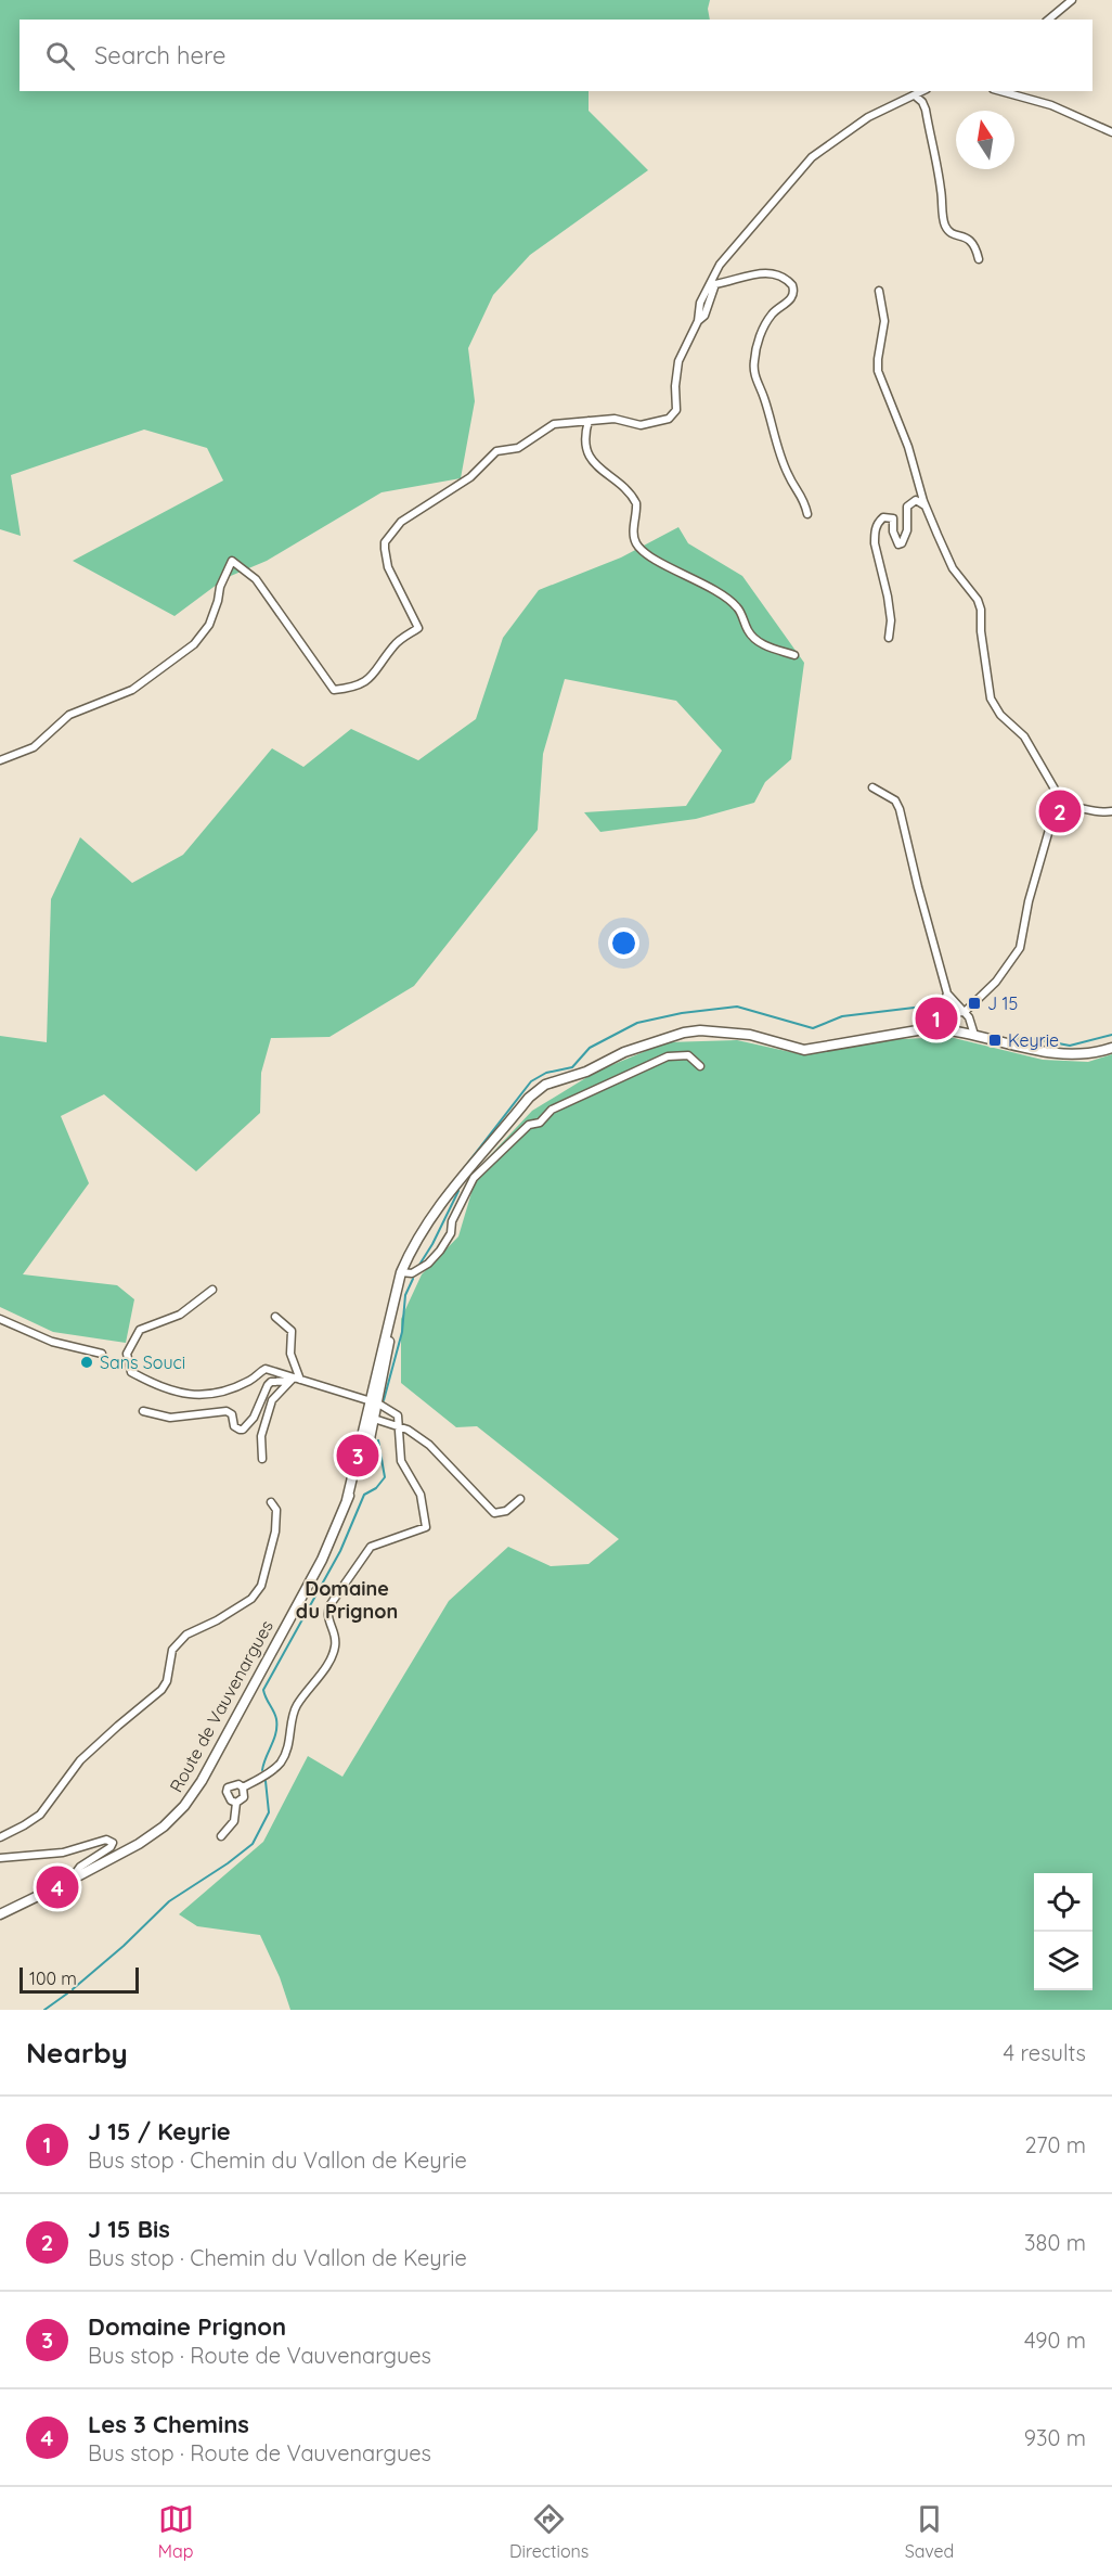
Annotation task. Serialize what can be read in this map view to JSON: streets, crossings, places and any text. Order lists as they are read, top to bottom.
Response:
{
  "streets": {
    "main road": ["Route de Vauvenargues"]
  },
  "districts": ["Domaine du Prignon"],
  "places": {
    "transit": ["J 15", "Keyrie"],
    "other": ["Sans Souci"]
  },
  "scale_bar": "100 m",
  "north": "top",
  "page": {
    "search": "Search here",
    "pins": [
      "2",
      "1",
      "3",
      "4"
    ],
    "scale": "100 m",
    "heading": ["Nearby", "4 results"],
    "list": [
      {
        "mark": "1",
        "name": "J 15 / Keyrie",
        "note": "Bus stop · Chemin du Vallon de Keyrie",
        "value": "270 m"
      },
      {
        "mark": "2",
        "name": "J 15 Bis",
        "note": "Bus stop · Chemin du Vallon de Keyrie",
        "value": "380 m"
      },
      {
        "mark": "3",
        "name": "Domaine Prignon",
        "note": "Bus stop · Route de Vauvenargues",
        "value": "490 m"
      },
      {
        "mark": "4",
        "name": "Les 3 Chemins",
        "note": "Bus stop · Route de Vauvenargues",
        "value": "930 m"
      }
    ],
    "nav": ["Map", "Directions", "Saved"]
  }
}
